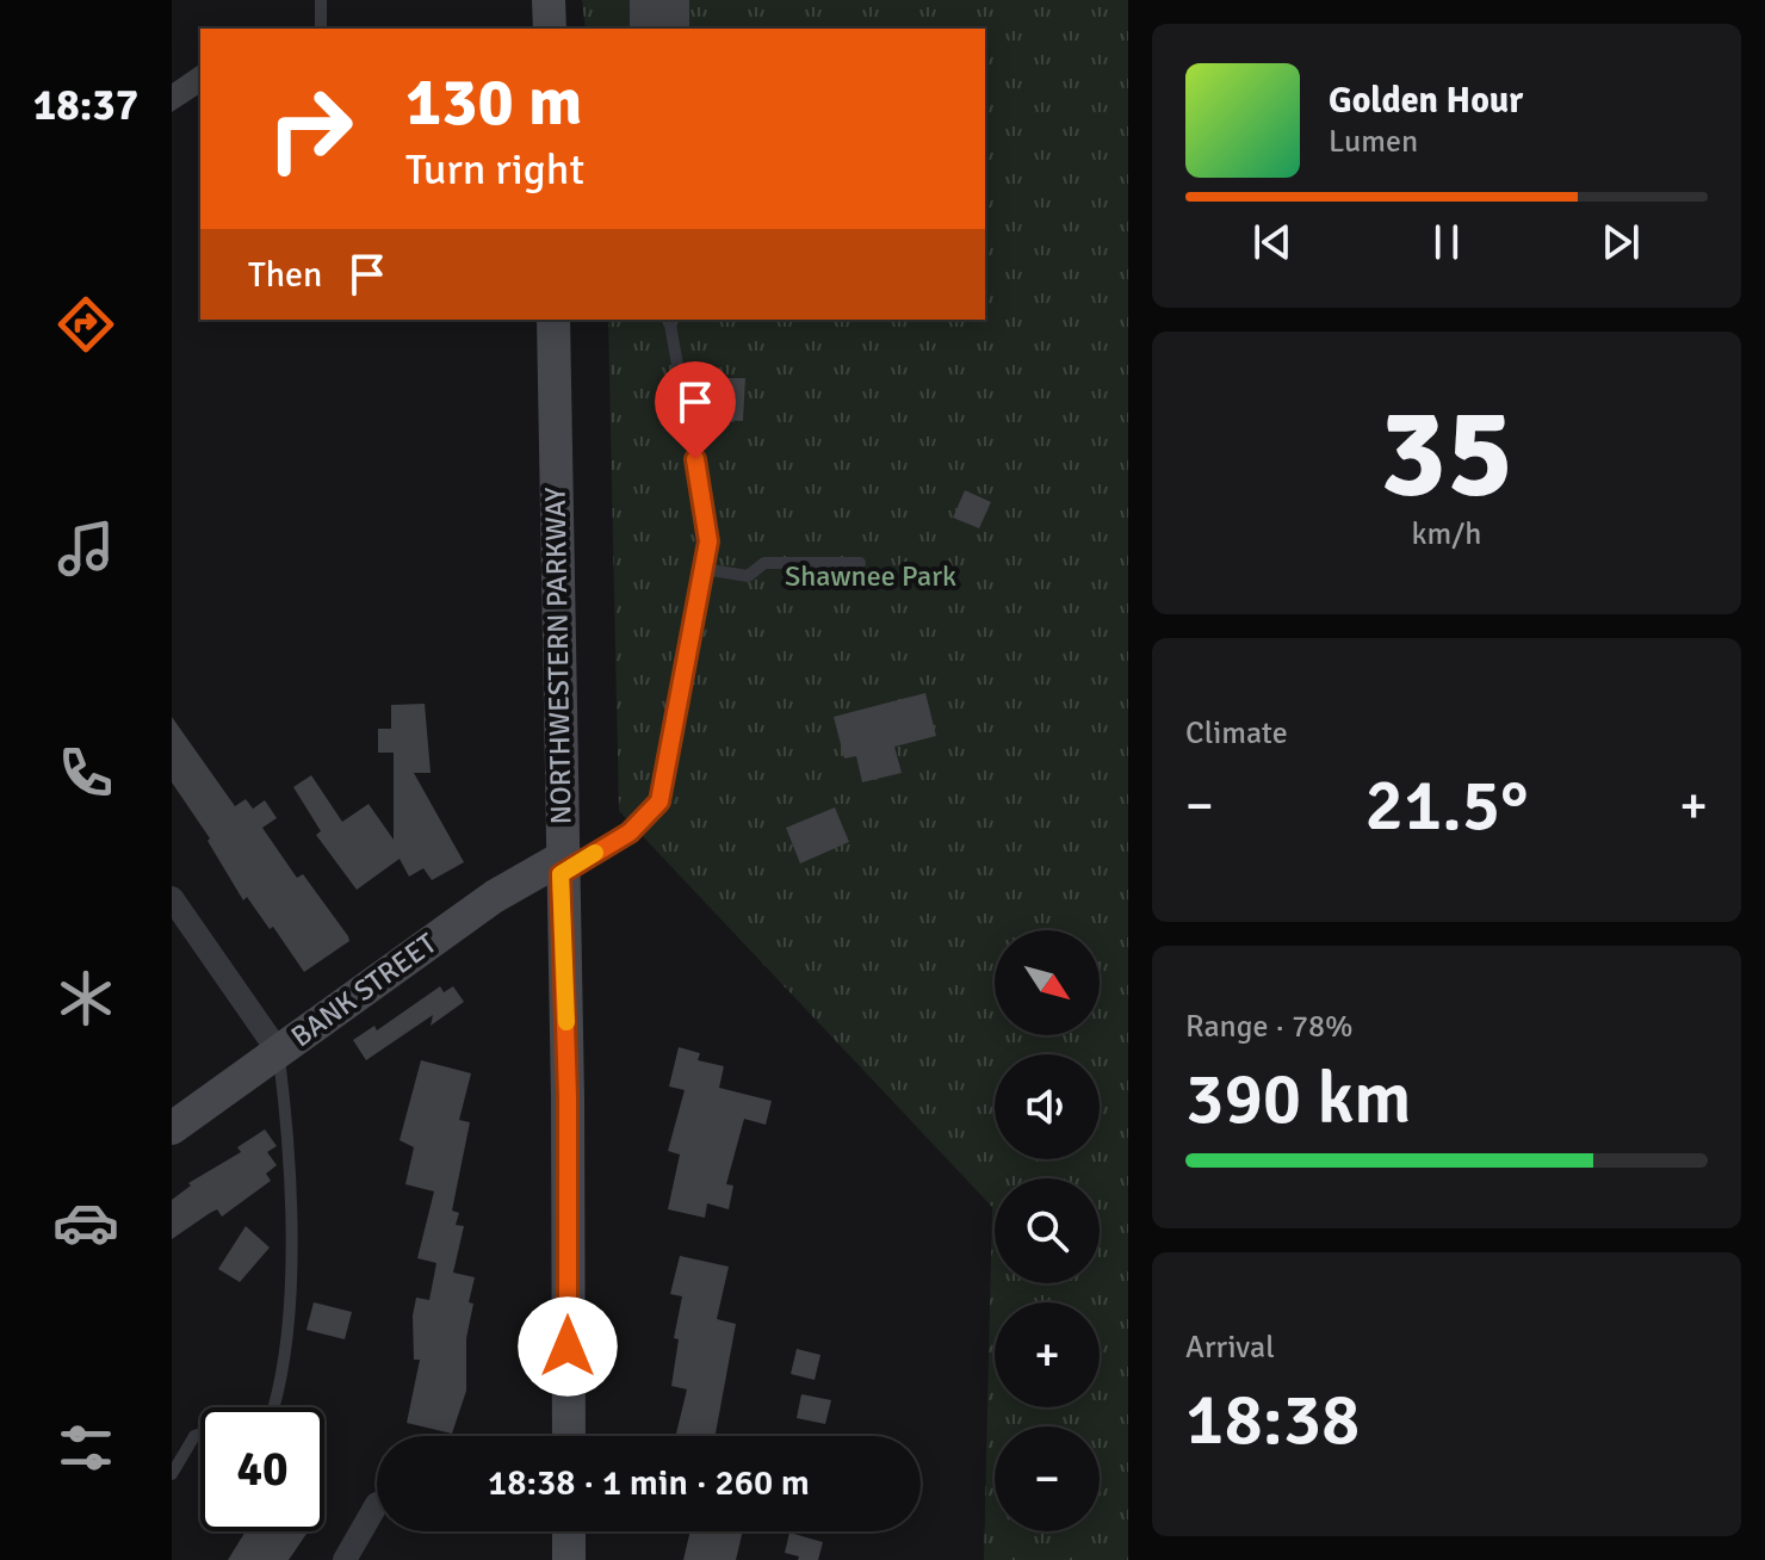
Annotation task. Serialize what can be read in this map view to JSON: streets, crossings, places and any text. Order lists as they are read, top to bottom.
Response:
{
  "streets": {
    "street": ["NORTHWESTERN PARKWAY", "BANK STREET"]
  },
  "crossings": [
    ["NORTHWESTERN PARKWAY", "BANK STREET"]
  ],
  "parks": ["Shawnee Park"],
  "north": "bottom right",
  "page": {
    "tabs": "18:37",
    "turn": ["130 m", "Turn right"],
    "song": ["Golden Hour", "Lumen"],
    "then": "Then",
    "tile": [
      ["35", "km/h"],
      "Climate",
      ["Range · 78%", "390 km"],
      ["Arrival", "18:38"]
    ],
    "heat": ["−", "21.5°", "+"],
    "map_buttons": ["+", "−"],
    "limit": "40",
    "trip": "18:38 · 1 min · 260 m"
  }
}
